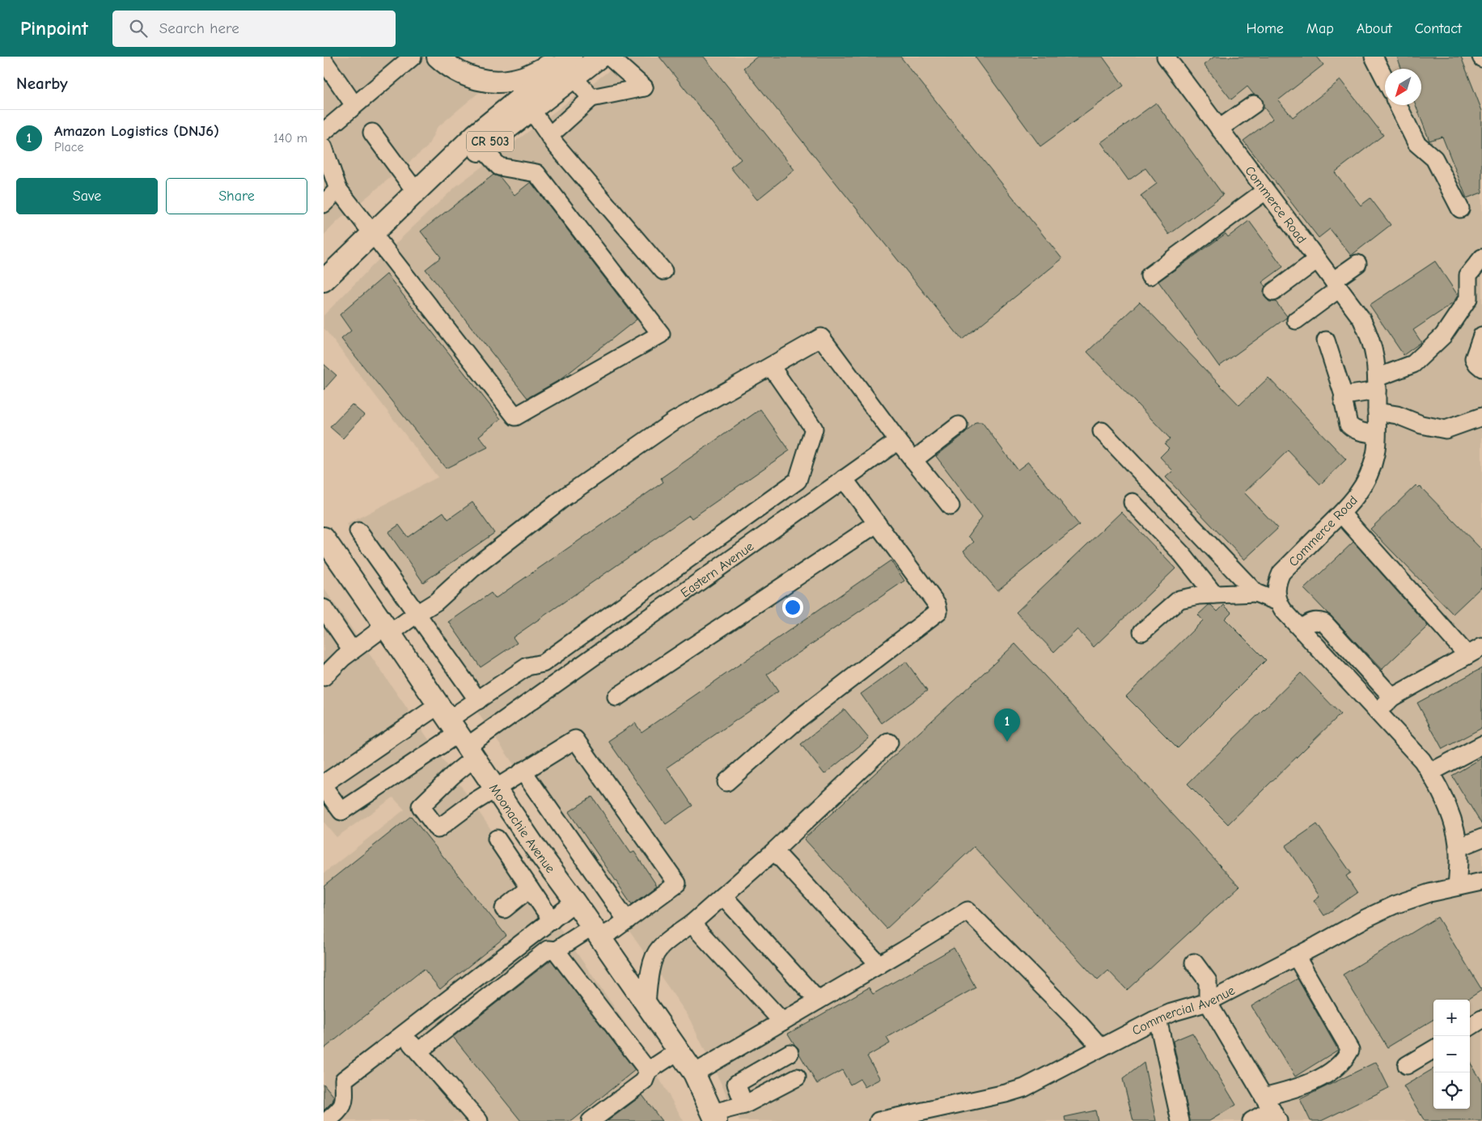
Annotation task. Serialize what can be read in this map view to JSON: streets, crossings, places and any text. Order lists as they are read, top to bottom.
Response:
{
  "streets": {
    "main road": ["CR 503", "Moonachie Avenue"],
    "street": ["Commerce Road", "Eastern Avenue", "Commercial Avenue"]
  },
  "crossings": [
    ["Eastern Avenue", "Moonachie Avenue"]
  ],
  "north": "bottom left",
  "page": {
    "header": "Pinpoint",
    "search": "Search here",
    "nav": [
      "Home",
      "Map",
      "About",
      "Contact"
    ],
    "heading": "Nearby",
    "list": [
      {
        "mark": "1",
        "name": "Amazon Logistics (DNJ6)",
        "note": "Place",
        "value": "140 m"
      }
    ],
    "buttons": ["Save", "Share"],
    "pins": "1",
    "map_buttons": ["+", "−"]
  }
}
